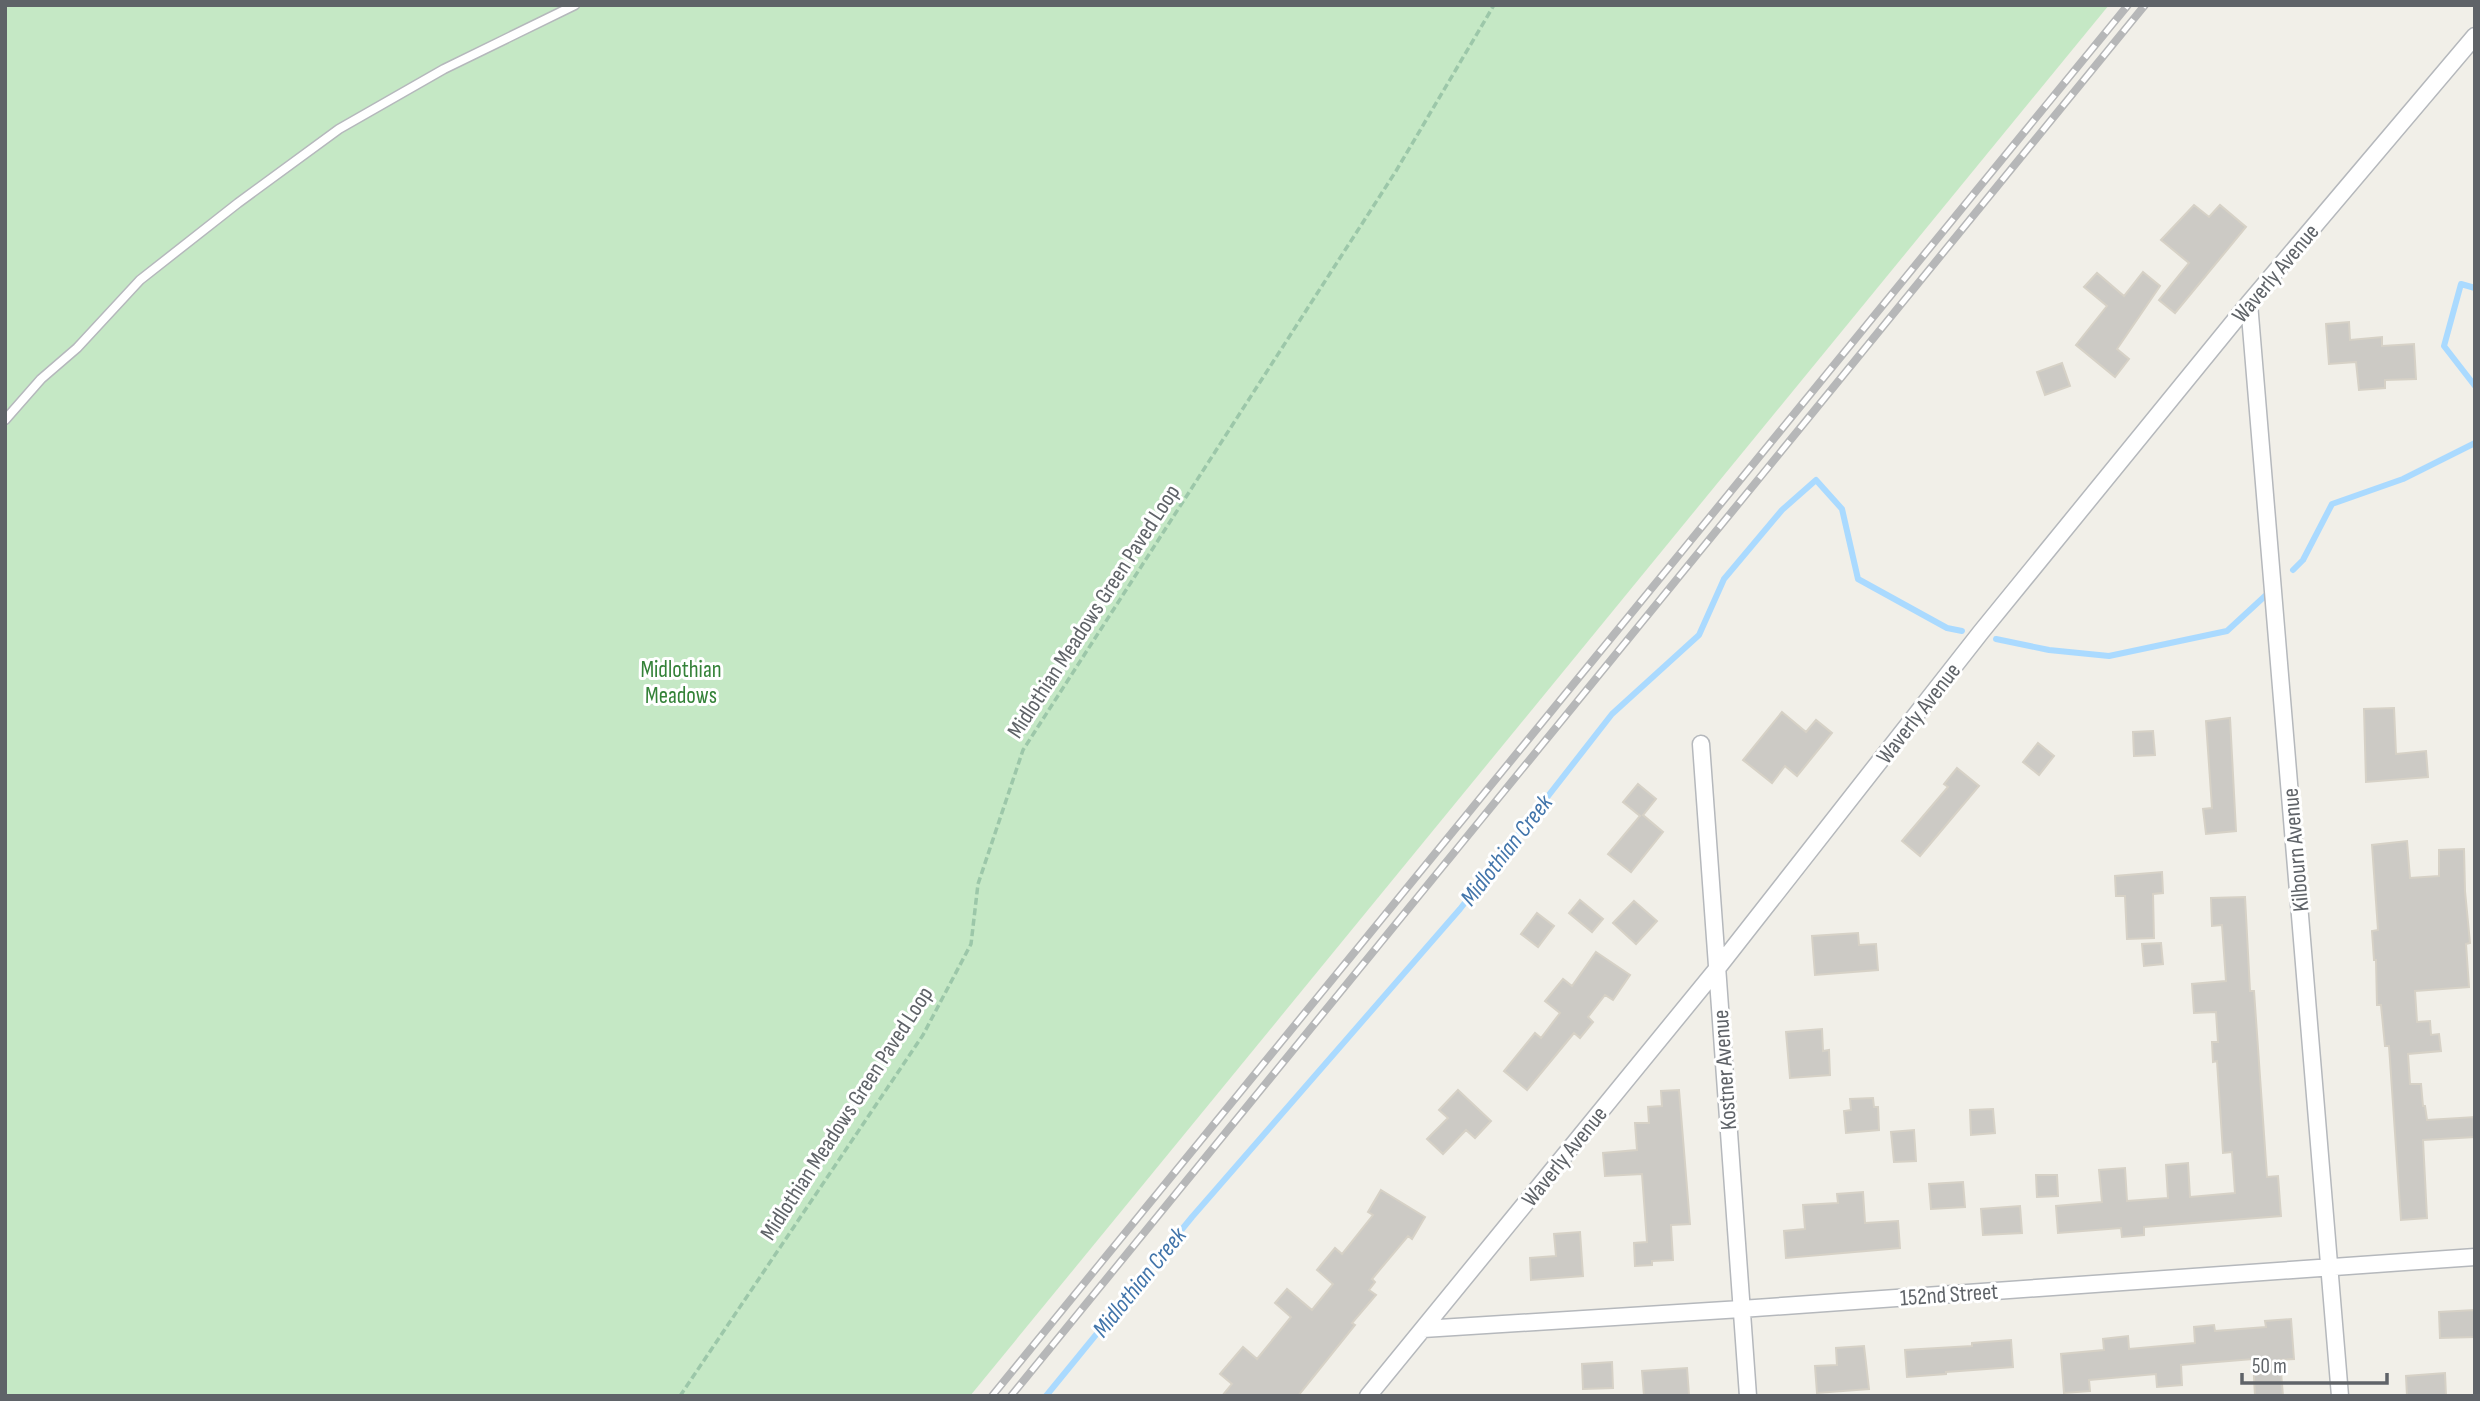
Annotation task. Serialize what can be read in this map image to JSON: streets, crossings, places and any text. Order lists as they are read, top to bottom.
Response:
{
  "streets": {
    "street": [
      "Waverly Avenue",
      "Kilbourn Avenue",
      "Kostner Avenue",
      "152nd Street"
    ],
    "path": ["Midlothian Meadows Green Paved Loop"]
  },
  "crossings": [
    ["Waverly Avenue", "Kilbourn Avenue"],
    ["Waverly Avenue", "Kostner Avenue"],
    ["Waverly Avenue", "152nd Street"],
    ["Kilbourn Avenue", "152nd Street"],
    ["Kostner Avenue", "152nd Street"]
  ],
  "water": ["Midlothian Creek"],
  "parks": ["Midlothian Meadows"],
  "scale_bar": "50 m"
}
